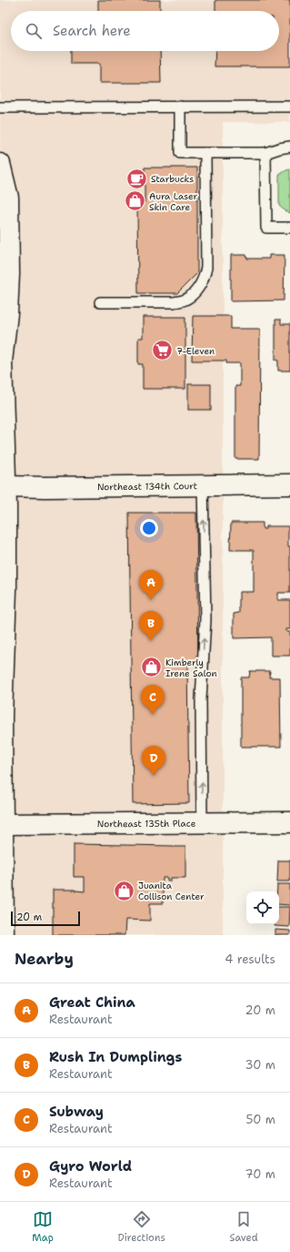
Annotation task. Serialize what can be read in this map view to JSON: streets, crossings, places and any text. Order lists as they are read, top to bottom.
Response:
{
  "streets": {
    "main road": ["Northeast 134th Court", "Northeast 135th Place"]
  },
  "places": {
    "cafe": ["Starbucks"],
    "shop": ["Aura Laser Skin Care", "Kimberly Irene Salon", "Juanita Collison Center"],
    "supermarket": ["7-Eleven"]
  },
  "scale_bar": "20 m",
  "page": {
    "search": "Search here",
    "pins": [
      "A",
      "B",
      "C",
      "D"
    ],
    "scale": "20 m",
    "heading": ["Nearby", "4 results"],
    "list": [
      {
        "mark": "A",
        "name": "Great China",
        "note": "Restaurant",
        "value": "20 m"
      },
      {
        "mark": "B",
        "name": "Rush In Dumplings",
        "note": "Restaurant",
        "value": "30 m"
      },
      {
        "mark": "C",
        "name": "Subway",
        "note": "Restaurant",
        "value": "50 m"
      },
      {
        "mark": "D",
        "name": "Gyro World",
        "note": "Restaurant",
        "value": "70 m"
      }
    ],
    "nav": ["Map", "Directions", "Saved"]
  }
}
